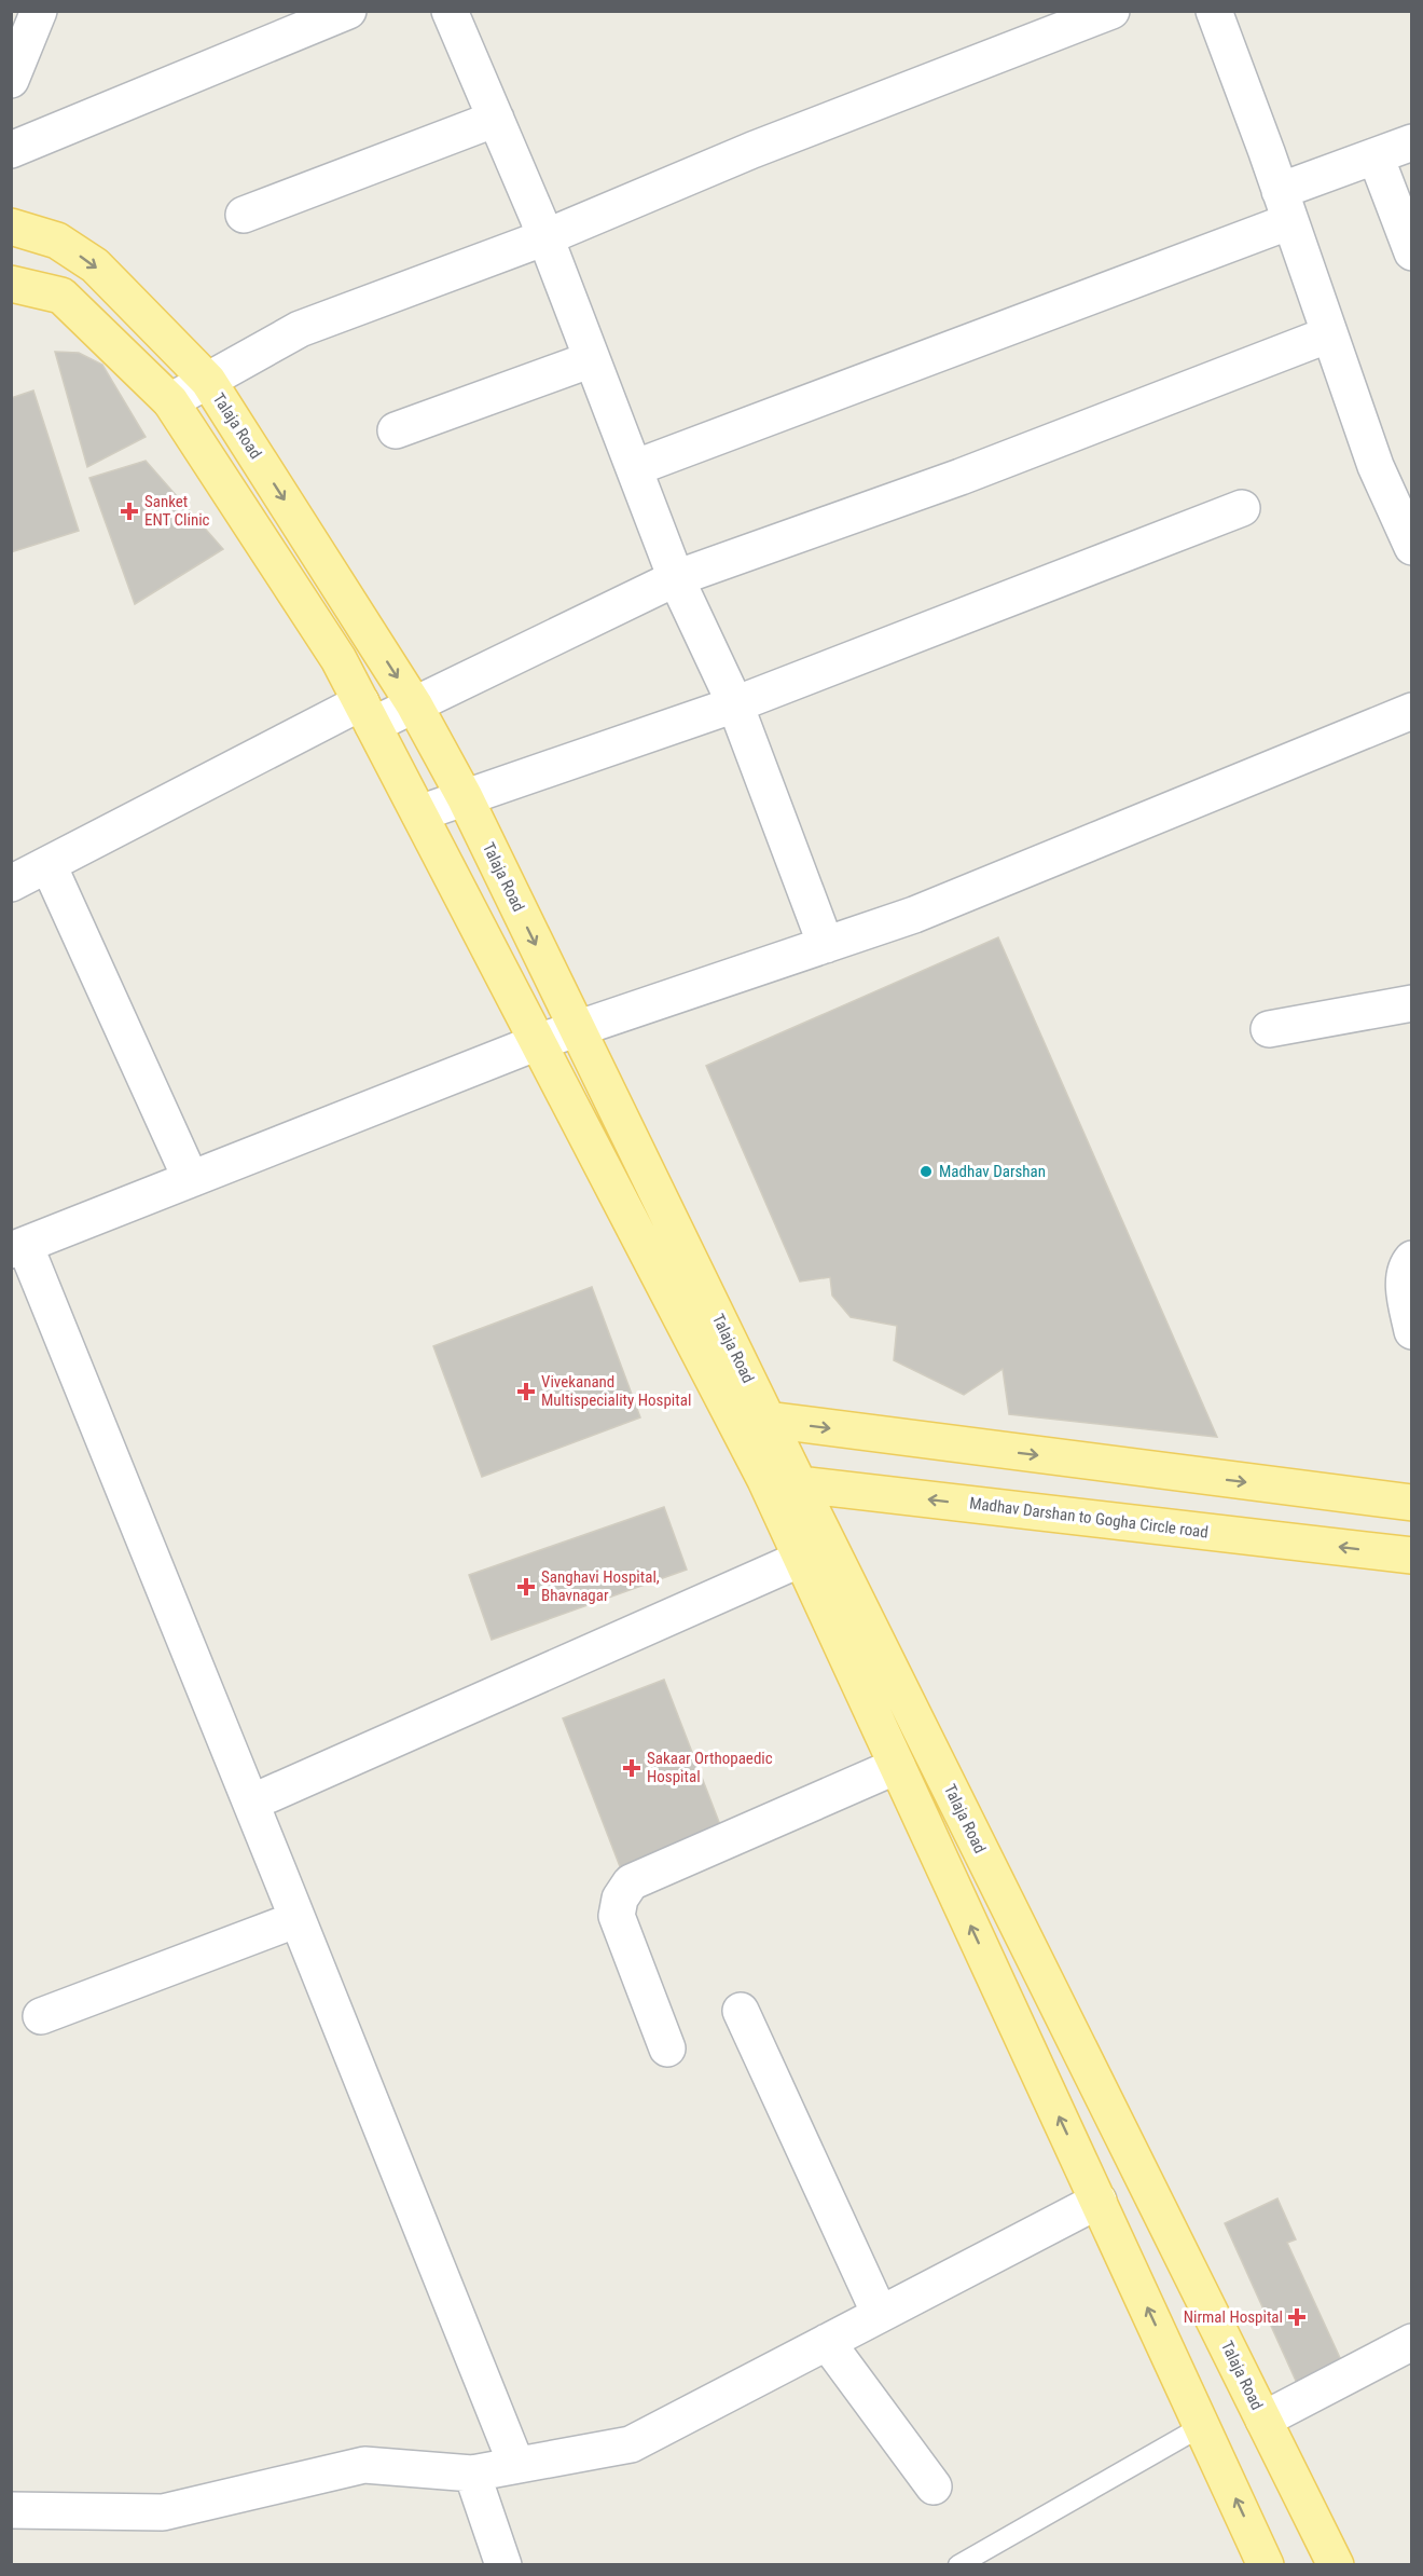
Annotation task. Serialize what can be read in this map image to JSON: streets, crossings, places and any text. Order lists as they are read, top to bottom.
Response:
{
  "streets": {
    "main road": ["Talaja Road", "Madhav Darshan to Gogha Circle road"]
  },
  "crossings": [
    ["Talaja Road", "Madhav Darshan to Gogha Circle road"]
  ],
  "places": {
    "health": [
      "Sanket ENT Clinic",
      "Vivekanand Multispeciality Hospital",
      "Sanghavi Hospital, Bhavnagar",
      "Sakaar Orthopaedic Hospital",
      "Nirmal Hospital"
    ],
    "other": ["Madhav Darshan"]
  }
}
